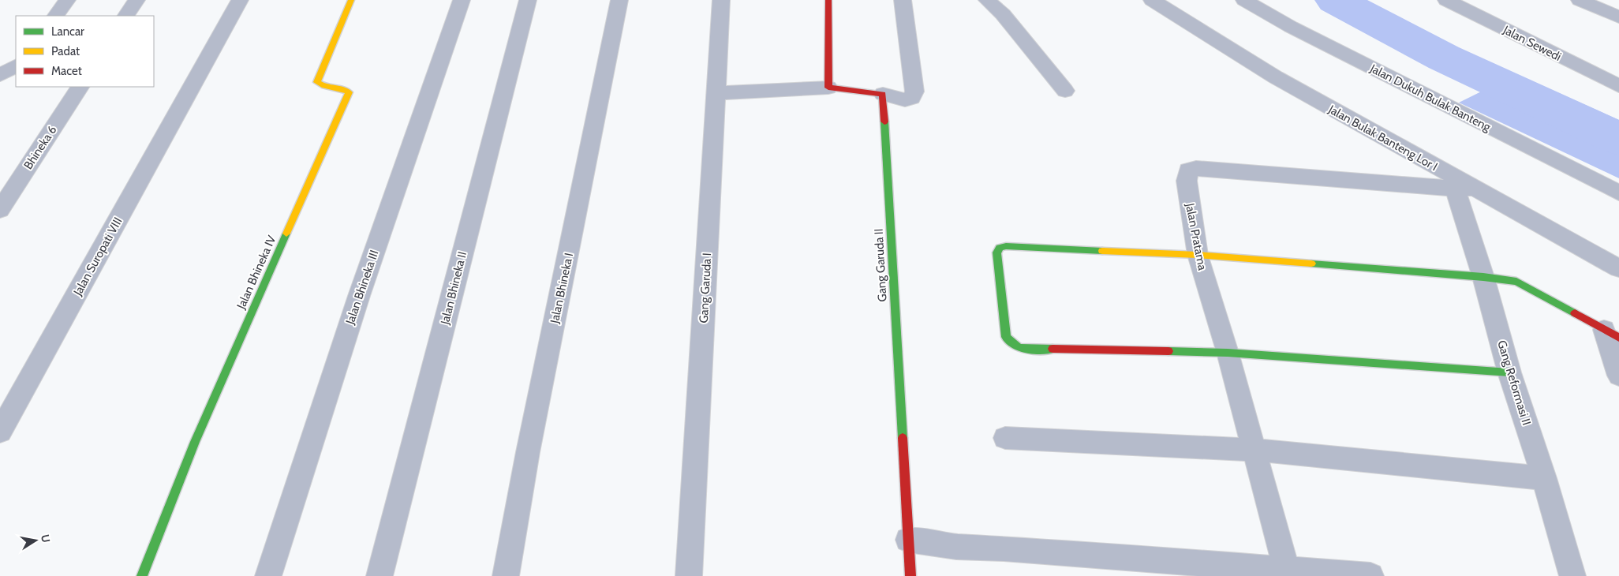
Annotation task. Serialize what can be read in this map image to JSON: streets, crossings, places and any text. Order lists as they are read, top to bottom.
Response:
{
  "streets": {
    "street": [
      "Jalan Sewedi",
      "Jalan Dukuh Bulak Banteng",
      "Jalan Bulak Banteng Lor I",
      "Bhineka 6",
      "Jalan Pratama",
      "Jalan Suropati VIII",
      "Gang Garuda II",
      "Jalan Bhineka IV",
      "Jalan Bhineka III",
      "Jalan Bhineka II",
      "Jalan Bhineka I",
      "Gang Garuda I",
      "Gang Reformasi II"
    ]
  },
  "crossings": [
    ["Jalan Bulak Banteng Lor I", "Jalan Pratama"],
    ["Jalan Bulak Banteng Lor I", "Gang Reformasi II"],
    ["Jalan Pratama", "Gang Reformasi II"]
  ],
  "legend": ["Lancar", "Padat", "Macet"],
  "north": "right"
}
